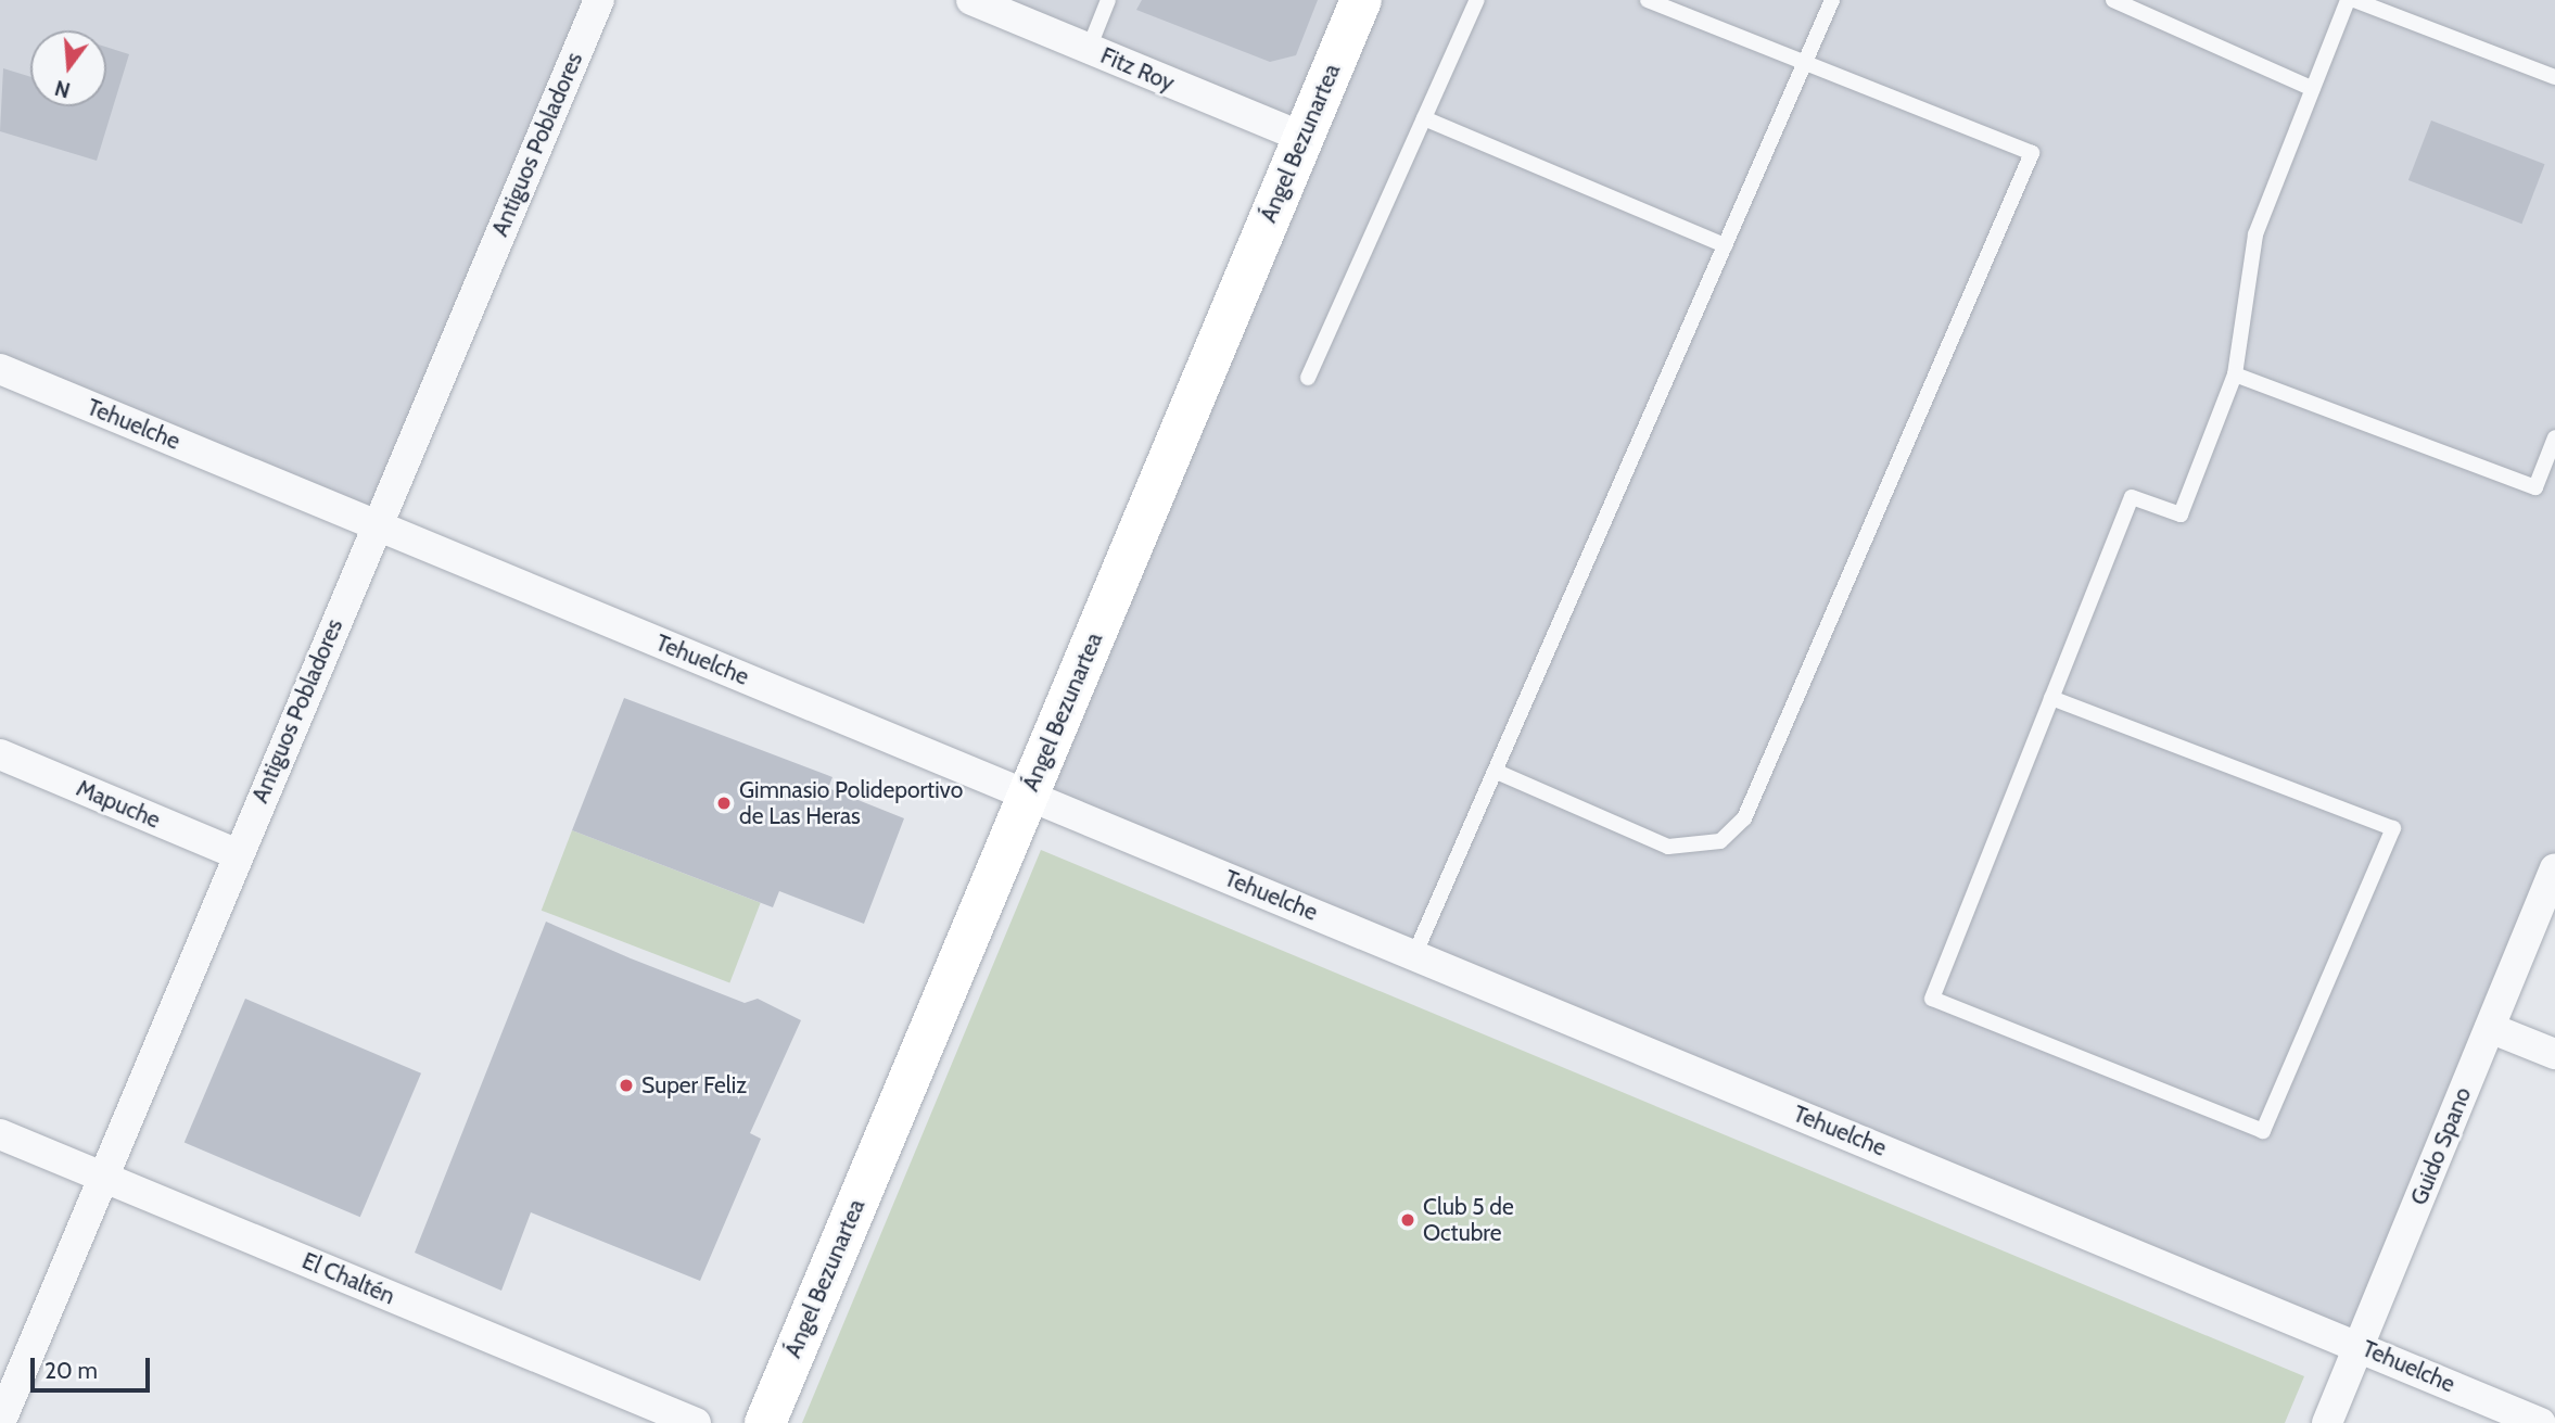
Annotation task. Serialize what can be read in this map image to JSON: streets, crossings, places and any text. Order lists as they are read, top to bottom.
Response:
{
  "streets": {
    "street": [
      "Fitz Roy",
      "Ángel Bezunartea",
      "Antiguos Pobladores",
      "Tehuelche",
      "Mapuche",
      "Guido Spano",
      "El Chaltén"
    ]
  },
  "crossings": [
    ["Fitz Roy", "Ángel Bezunartea"],
    ["Ángel Bezunartea", "Tehuelche"],
    ["Antiguos Pobladores", "Tehuelche"],
    ["Antiguos Pobladores", "Mapuche"],
    ["Antiguos Pobladores", "El Chaltén"],
    ["Tehuelche", "Guido Spano"]
  ],
  "places": ["Gimnasio Polideportivo de Las Heras", "Super Feliz", "Club 5 de Octubre"],
  "scale_bar": "20 m",
  "north": "bottom"
}
